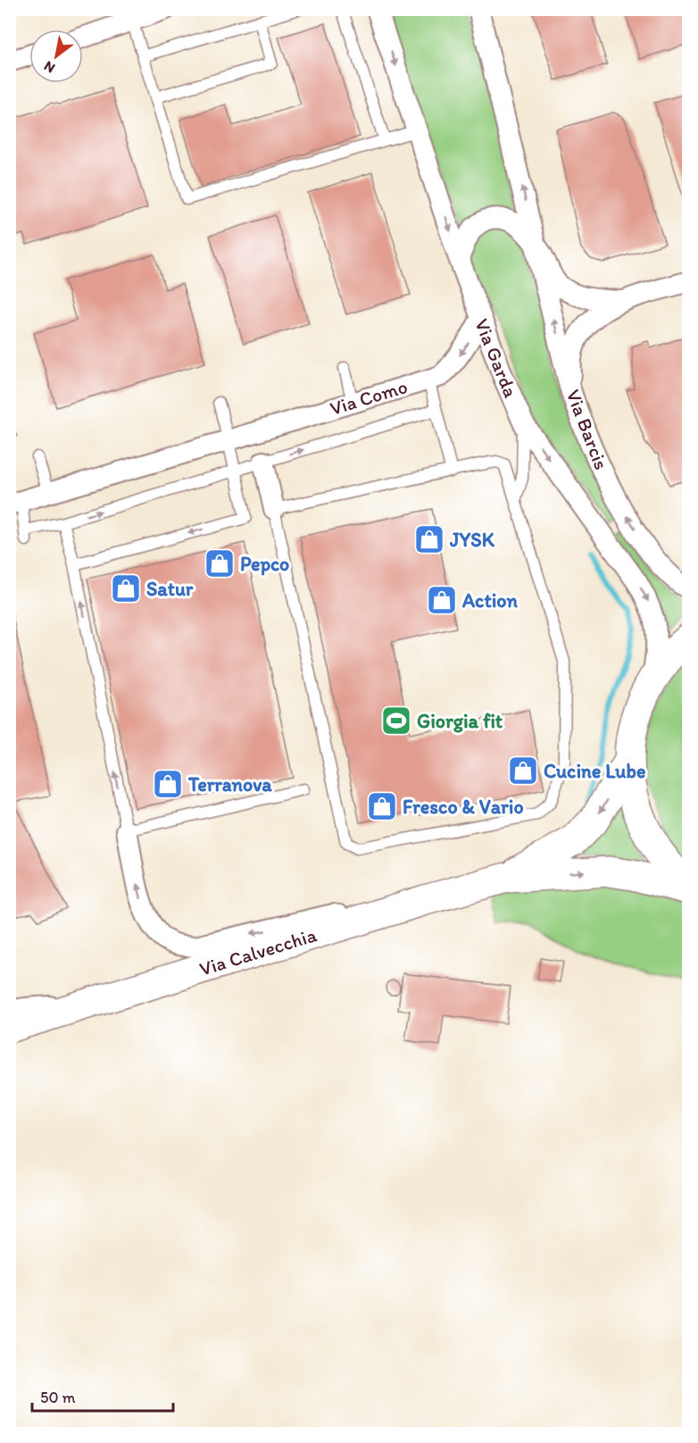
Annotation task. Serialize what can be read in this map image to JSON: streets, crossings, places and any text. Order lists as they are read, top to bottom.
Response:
{
  "streets": {
    "main road": ["Via Calvecchia"],
    "street": ["Via Garda", "Via Como", "Via Barcis"]
  },
  "crossings": [
    ["Via Garda", "Via Barcis"]
  ],
  "one_way": ["Via Garda", "Via Barcis"],
  "places": {
    "shop": [
      "JYSK",
      "Pepco",
      "Satur",
      "Action",
      "Cucine Lube",
      "Terranova",
      "Fresco & Vario"
    ],
    "sports": ["Giorgia fit"]
  },
  "scale_bar": "50 m",
  "north": "bottom left"
}
